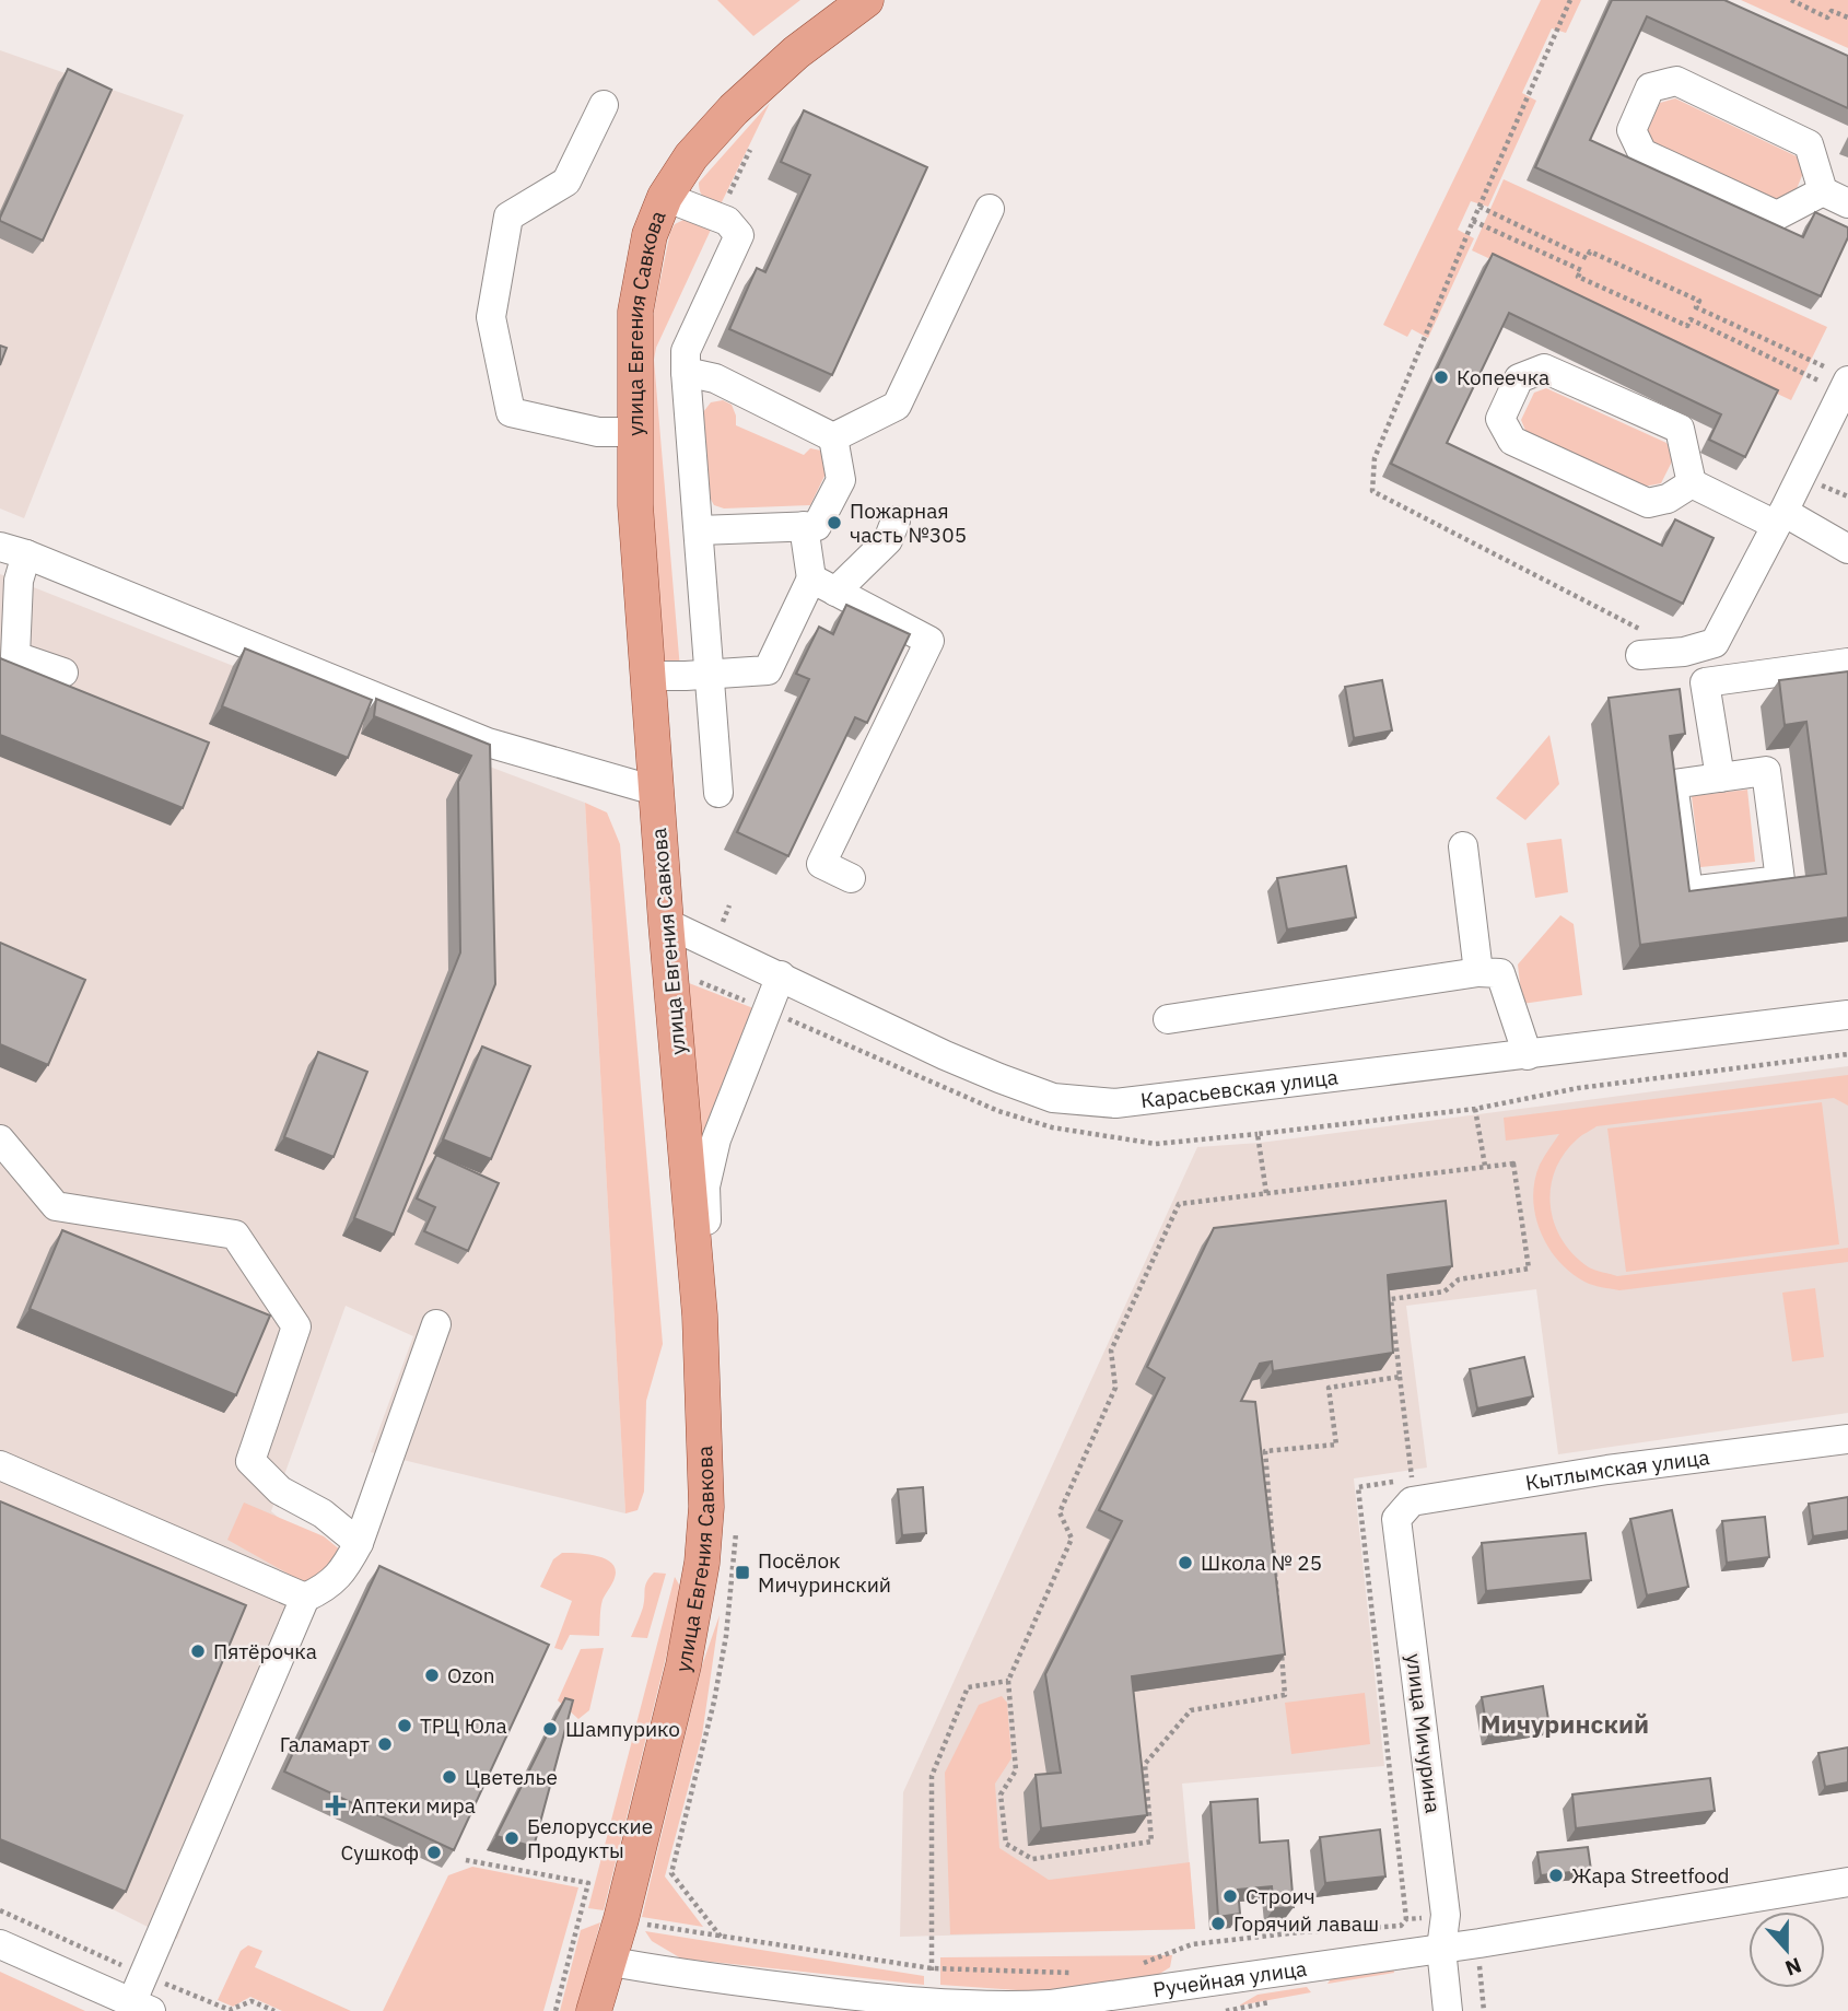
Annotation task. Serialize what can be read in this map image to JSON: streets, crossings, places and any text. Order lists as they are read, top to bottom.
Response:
{
  "streets": {
    "main road": ["улица Евгения Савкова"],
    "street": [
      "Карасьевская улица",
      "Кытлымская улица",
      "улица Мичурина",
      "Ручейная улица"
    ]
  },
  "crossings": [
    ["улица Евгения Савкова", "Карасьевская улица"],
    ["улица Евгения Савкова", "Ручейная улица"],
    ["Кытлымская улица", "улица Мичурина"],
    ["улица Мичурина", "Ручейная улица"]
  ],
  "districts": ["Мичуринский"],
  "places": {
    "other": [
      "Копеечка",
      "Пожарная часть №305",
      "Школа № 25",
      "Пятёрочка",
      "Ozon",
      "ТРЦ Юла",
      "Шампурико",
      "Галамарт",
      "Цветелье",
      "Белорусские Продукты",
      "Сушкоф",
      "Жара Streetfood",
      "Строич",
      "Горячий лаваш"
    ],
    "transit": ["Посёлок Мичуринский"],
    "health": ["Аптеки мира"]
  },
  "north": "bottom"
}
